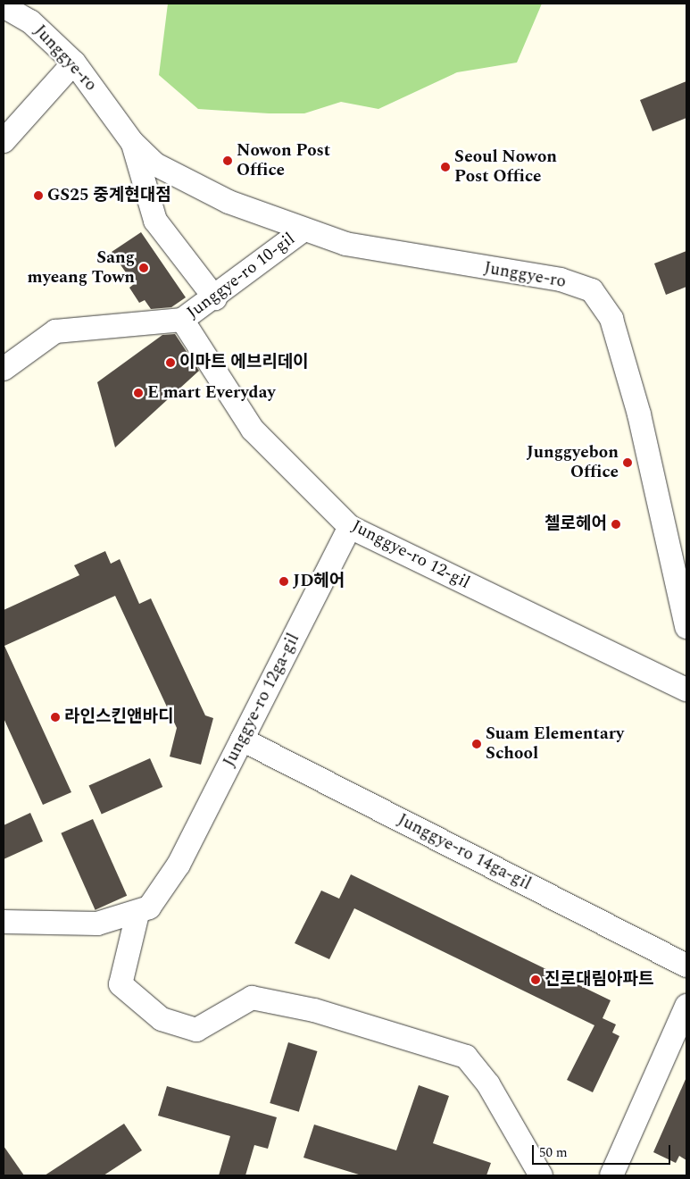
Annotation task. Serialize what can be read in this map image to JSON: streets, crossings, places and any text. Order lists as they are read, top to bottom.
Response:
{
  "streets": {
    "street": [
      "Junggye-ro",
      "Junggye-ro 10-gil",
      "Junggye-ro 12-gil",
      "Junggye-ro 12ga-gil",
      "Junggye-ro 14ga-gil"
    ]
  },
  "crossings": [
    ["Junggye-ro", "Junggye-ro 10-gil"],
    ["Junggye-ro 10-gil", "Junggye-ro 12-gil"],
    ["Junggye-ro 12-gil", "Junggye-ro 12ga-gil"],
    ["Junggye-ro 12ga-gil", "Junggye-ro 14ga-gil"]
  ],
  "places": [
    "Nowon Post Office",
    "Seoul Nowon Post Office",
    "GS25 중계현대점",
    "Sang myeang Town",
    "이마트 에브리데이",
    "E mart Everyday",
    "Junggyebon Office",
    "첼로헤어",
    "JD헤어",
    "라인스킨앤바디",
    "Suam Elementary School",
    "진로대림아파트"
  ],
  "scale_bar": "50 m"
}
